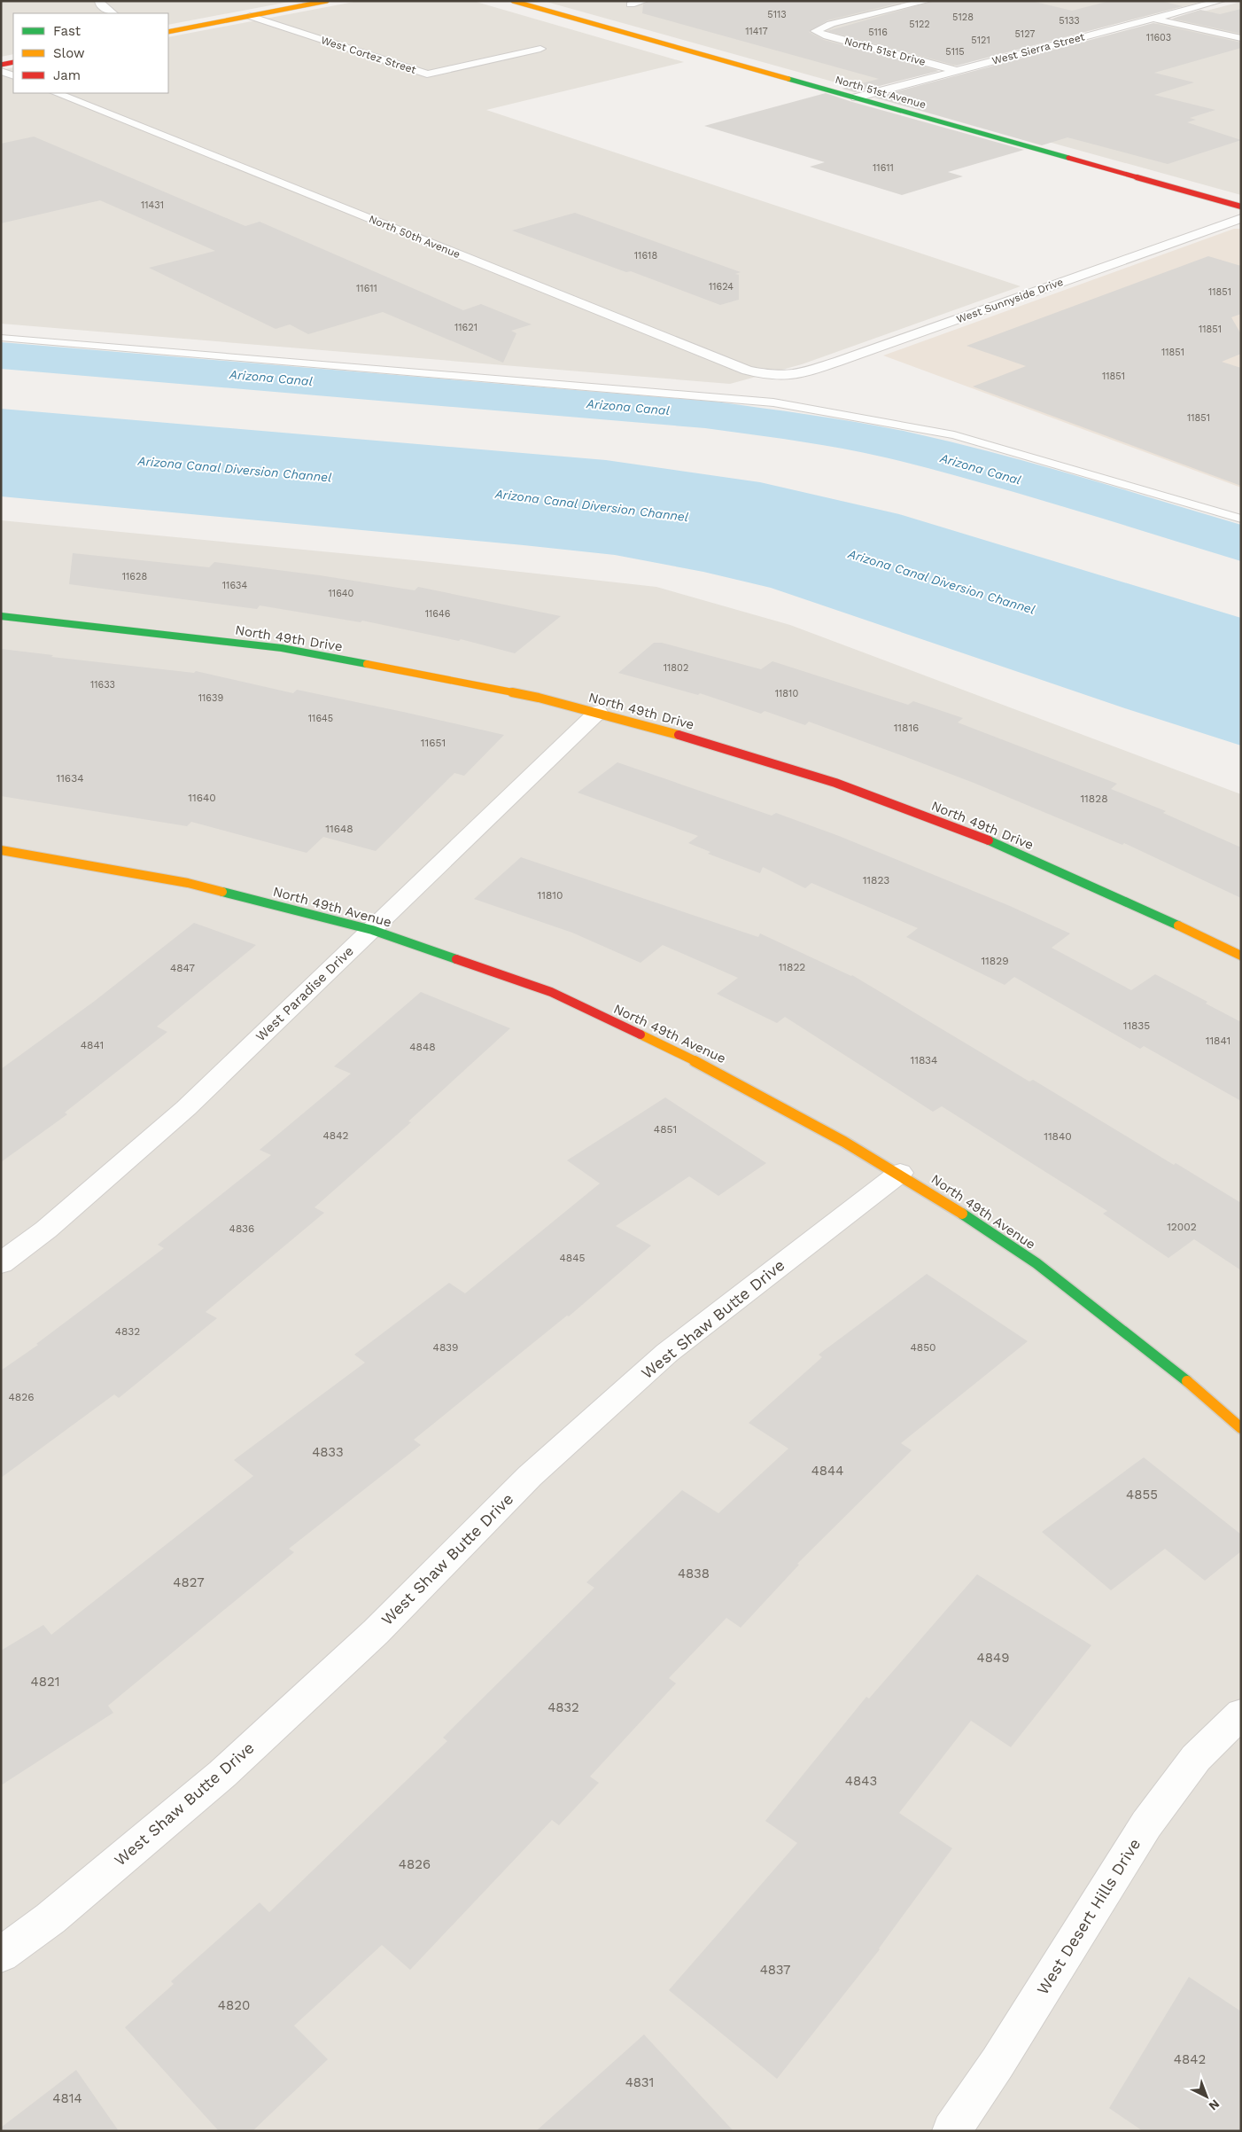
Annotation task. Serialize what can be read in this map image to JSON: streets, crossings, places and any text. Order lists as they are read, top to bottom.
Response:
{
  "streets": {
    "street": [
      "West Sierra Street",
      "North 51st Drive",
      "West Cortez Street",
      "North 51st Avenue",
      "North 50th Avenue",
      "West Sunnyside Drive",
      "North 49th Drive",
      "North 49th Avenue",
      "West Paradise Drive",
      "West Shaw Butte Drive",
      "West Desert Hills Drive"
    ]
  },
  "crossings": [
    ["West Sierra Street", "North 51st Drive"],
    ["West Sierra Street", "North 51st Avenue"],
    ["North 50th Avenue", "West Sunnyside Drive"],
    ["North 49th Drive", "West Paradise Drive"],
    ["North 49th Avenue", "West Paradise Drive"],
    ["North 49th Avenue", "West Shaw Butte Drive"]
  ],
  "water": ["Arizona Canal", "Arizona Canal Diversion Channel"],
  "house_numbers": [
    "5113",
    "5128",
    "5133",
    "5122",
    "11417",
    "5116",
    "5127",
    "11603",
    "5121",
    "5115",
    "11611",
    "11431",
    "11618",
    "11624",
    "11611",
    "11851",
    "11621",
    "11851",
    "11851",
    "11851",
    "11851",
    "11628",
    "11634",
    "11640",
    "11646",
    "11802",
    "11633",
    "11810",
    "11639",
    "11645",
    "11816",
    "11651",
    "11634",
    "11640",
    "11828",
    "11648",
    "11823",
    "11810",
    "11829",
    "11822",
    "4847",
    "11835",
    "11841",
    "4841",
    "4848",
    "11834",
    "4851",
    "4842",
    "11840",
    "12002",
    "4836",
    "4845",
    "4832",
    "4839",
    "4850",
    "4826",
    "4833",
    "4844",
    "4855",
    "4838",
    "4827",
    "4849",
    "4821",
    "4832",
    "4843",
    "4826",
    "4837",
    "4820",
    "4842",
    "4831",
    "4814"
  ],
  "legend": ["Fast", "Slow", "Jam"],
  "north": "bottom right"
}
